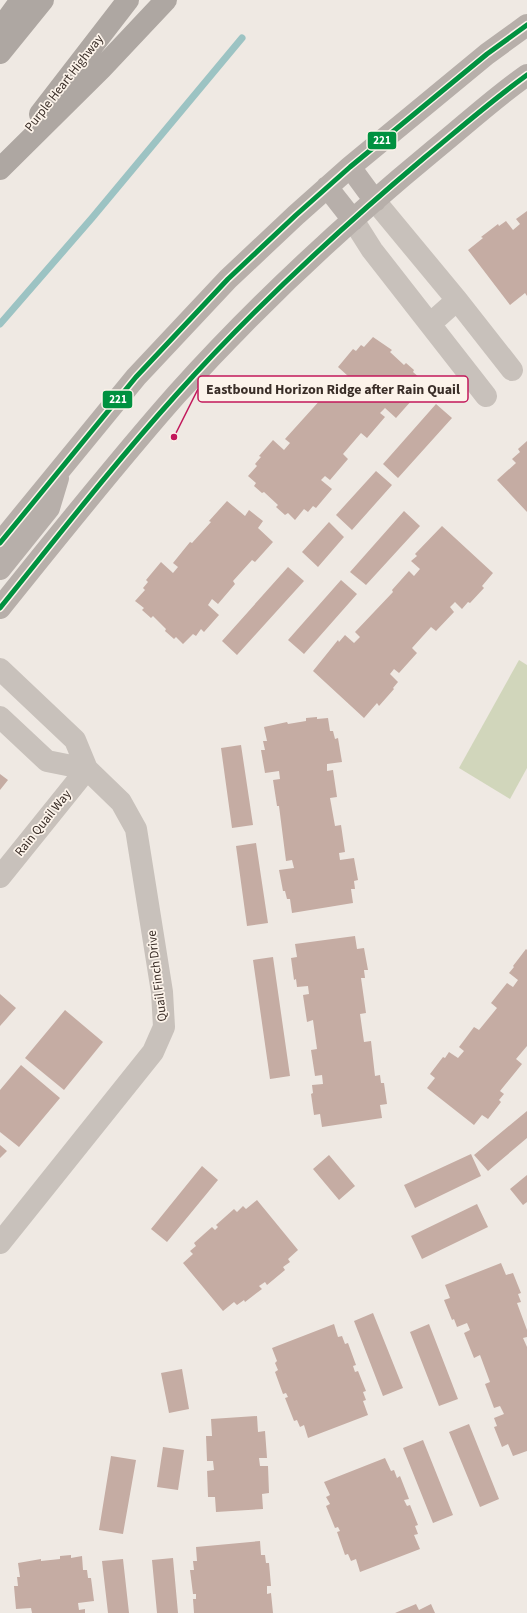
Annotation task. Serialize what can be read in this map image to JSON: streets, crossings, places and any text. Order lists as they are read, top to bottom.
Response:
{
  "streets": {
    "highway": ["Purple Heart Highway"],
    "street": ["Rain Quail Way", "Quail Finch Drive"]
  },
  "crossings": [
    ["Rain Quail Way", "Quail Finch Drive"]
  ],
  "places": ["Eastbound Horizon Ridge after Rain Quail"],
  "lines": ["transit line 221"]
}
